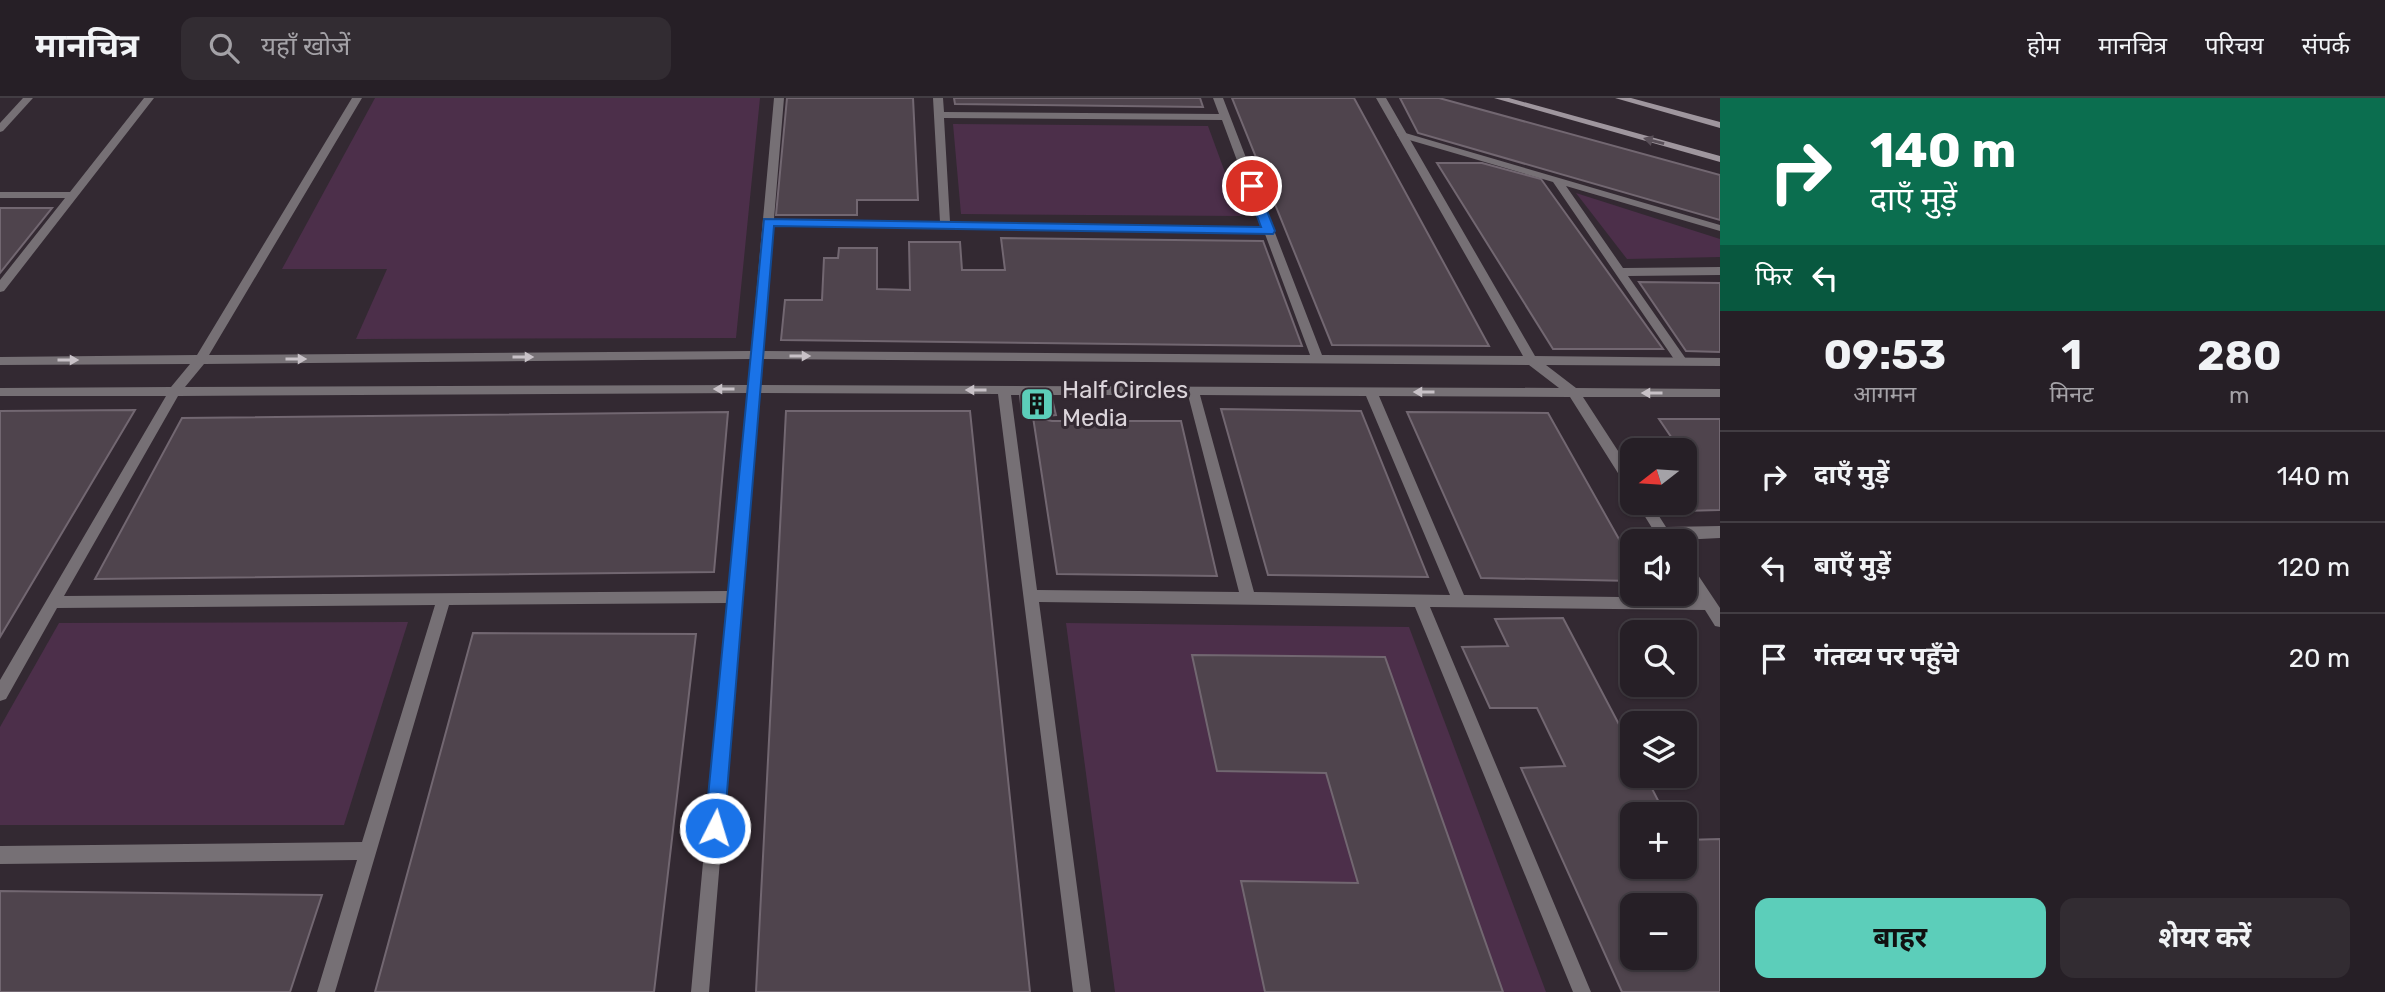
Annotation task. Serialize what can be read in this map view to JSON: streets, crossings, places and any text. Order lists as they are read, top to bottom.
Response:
{
  "places": {
    "building": ["Half Circles Media"]
  },
  "north": "left",
  "page": {
    "header": "मानचित्र",
    "search": "यहाँ खोजें",
    "nav": [
      "होम",
      "मानचित्र",
      "परिचय",
      "संपर्क"
    ],
    "turn": ["140 m", "दाएँ मुड़ें"],
    "then": "फिर",
    "eta": [
      "09:53",
      "आगमन",
      "1",
      "मिनट",
      "280",
      "m"
    ],
    "list": [
      {
        "name": "दाएँ मुड़ें",
        "value": "140 m"
      },
      {
        "name": "बाएँ मुड़ें",
        "value": "120 m"
      },
      {
        "name": "गंतव्य पर पहुँचे",
        "value": "20 m"
      }
    ],
    "map_buttons": ["+", "−"],
    "buttons": ["बाहर", "शेयर करें"]
  }
}
